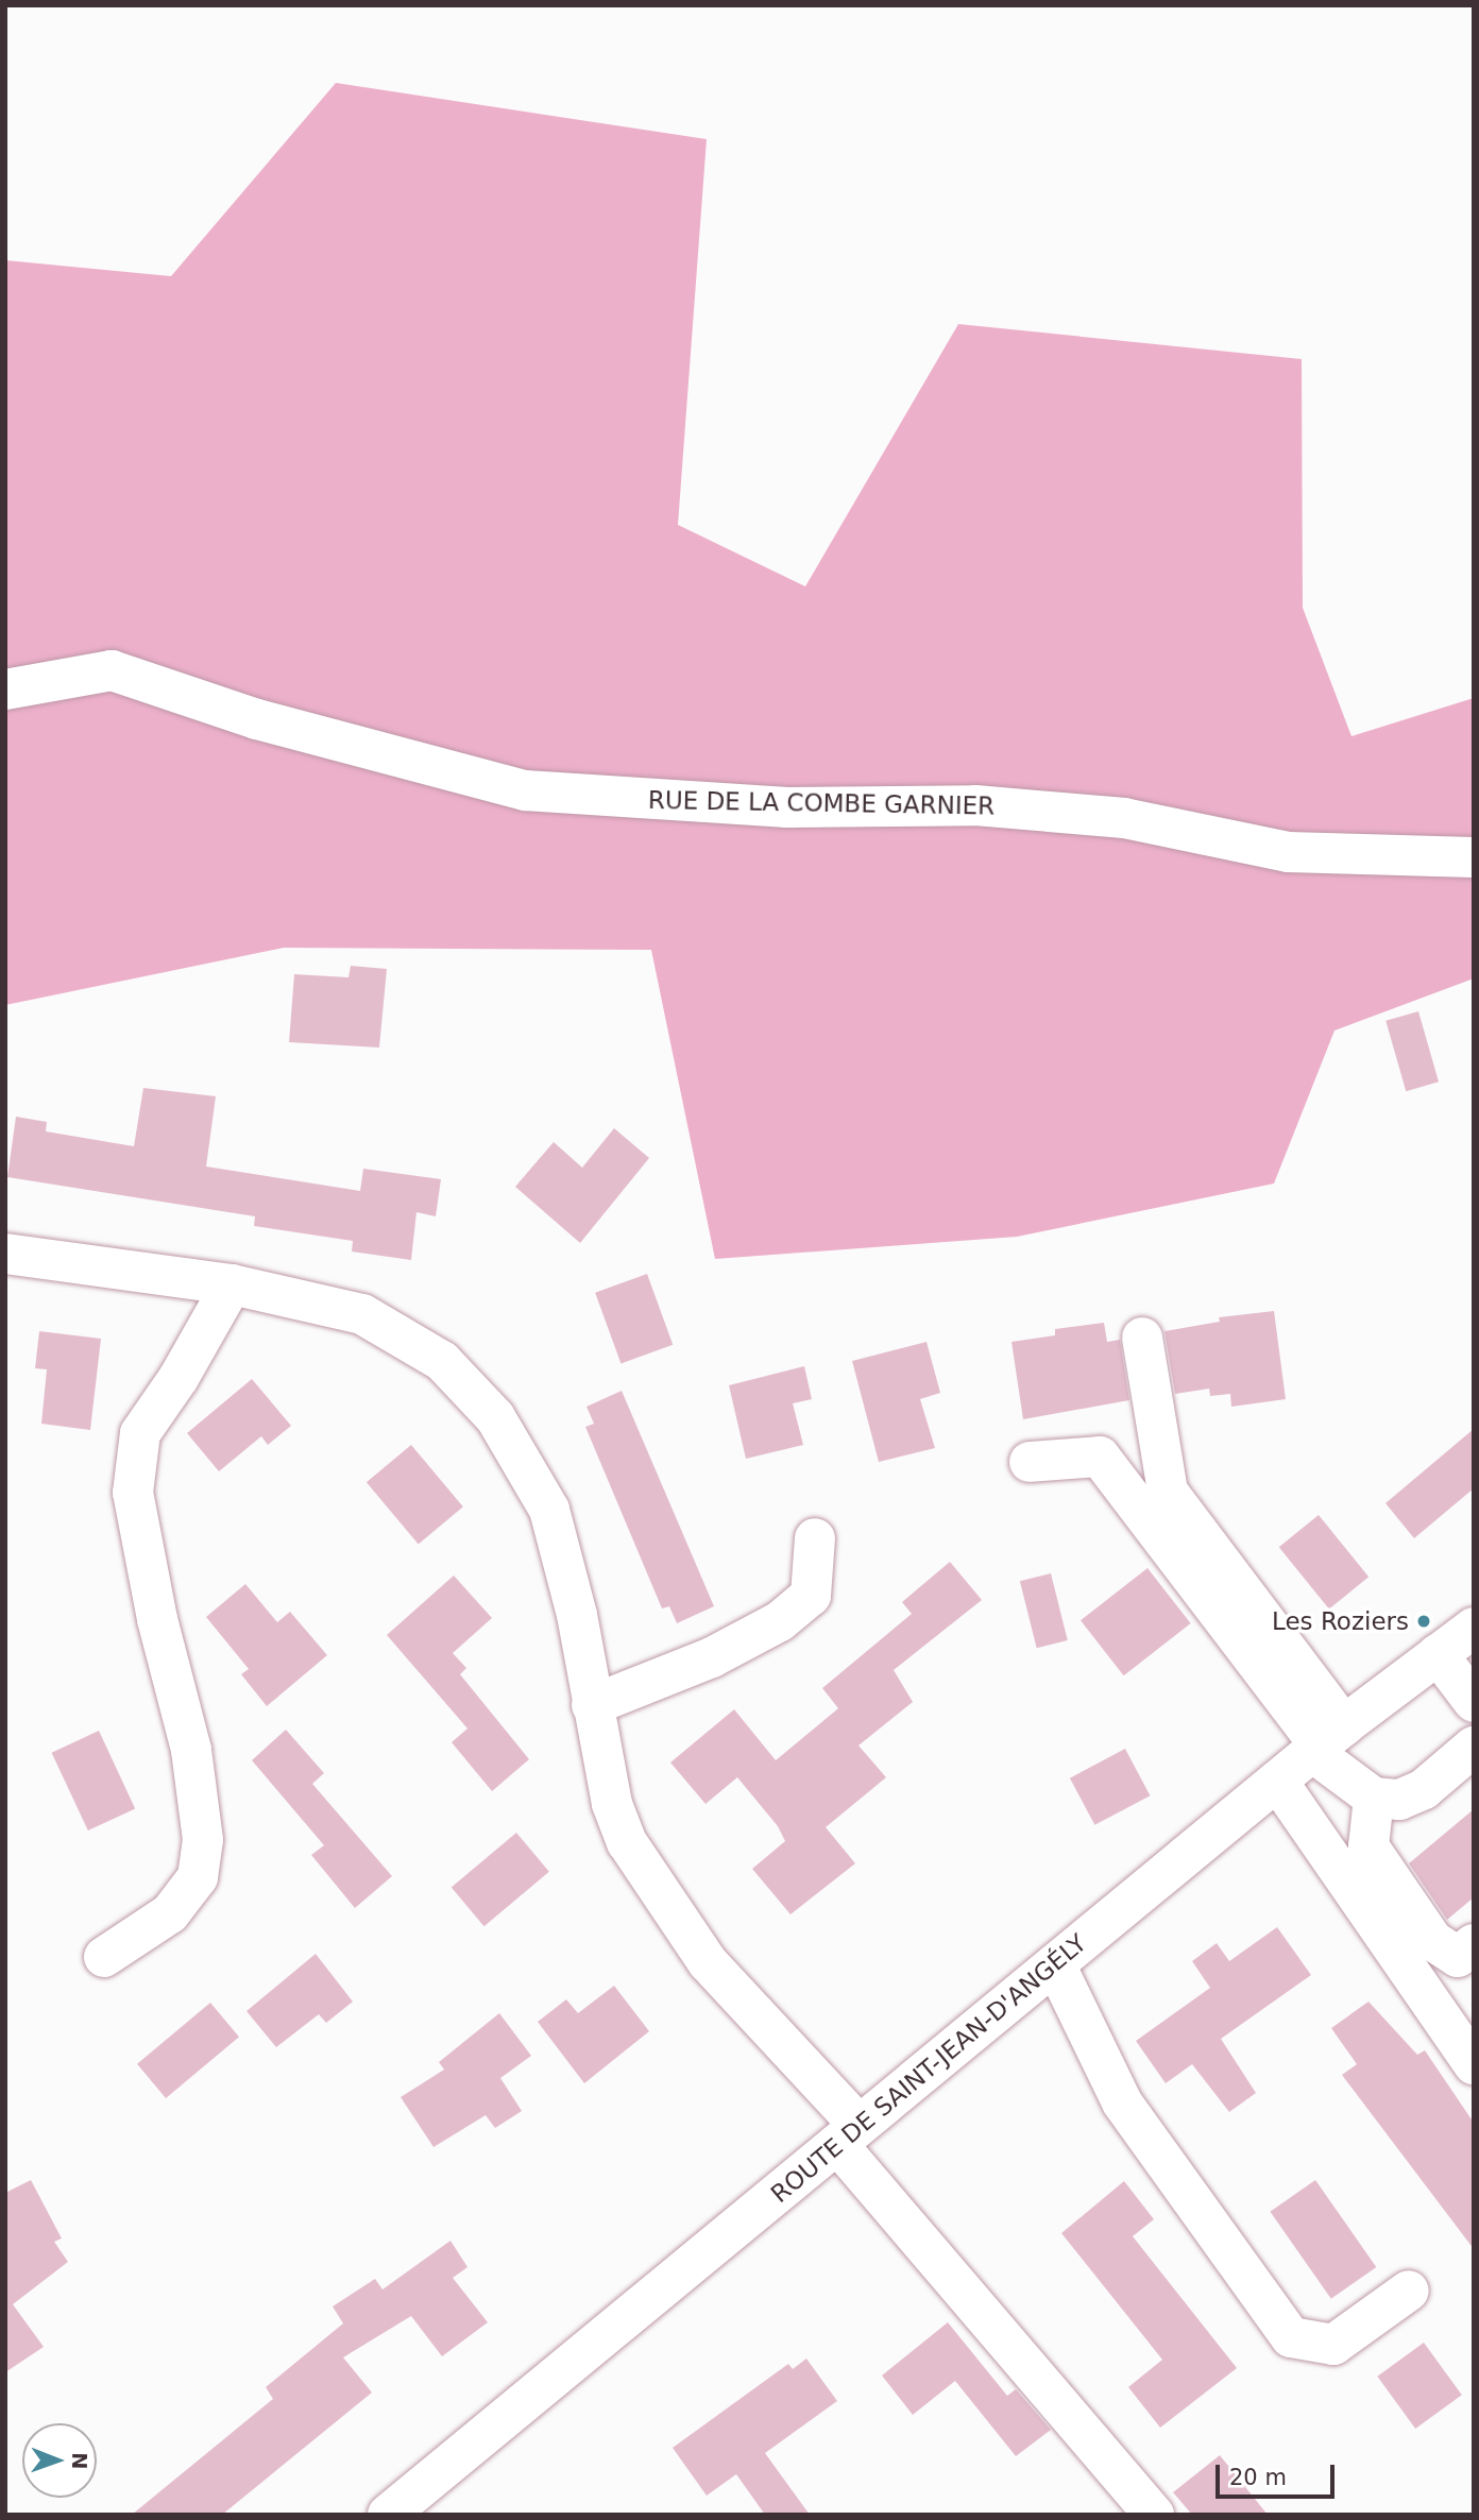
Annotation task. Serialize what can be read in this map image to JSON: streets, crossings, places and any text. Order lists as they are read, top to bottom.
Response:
{
  "streets": {
    "street": ["RUE DE LA COMBE GARNIER", "ROUTE DE SAINT-JEAN-D'ANGÉLY"]
  },
  "places": ["Les Roziers"],
  "scale_bar": "20 m",
  "north": "right"
}
